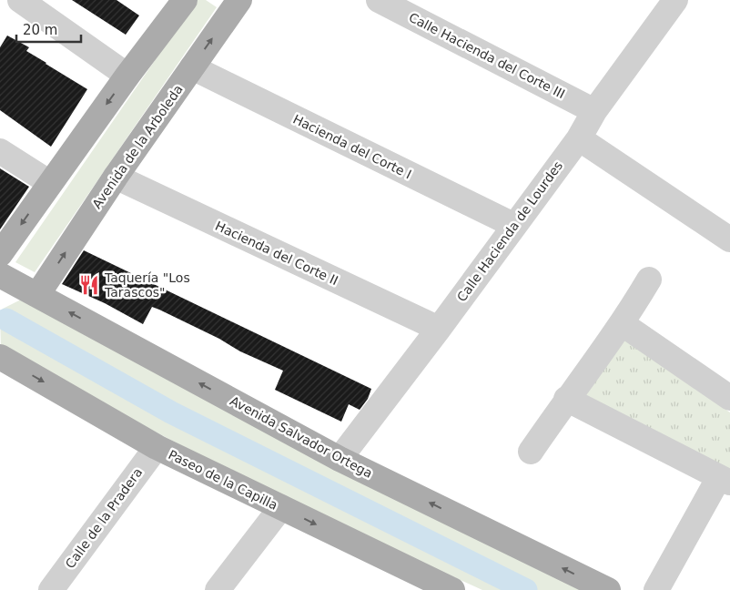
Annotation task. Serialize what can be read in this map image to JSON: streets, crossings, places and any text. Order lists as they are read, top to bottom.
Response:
{
  "streets": {
    "main road": ["Avenida de la Arboleda", "Avenida Salvador Ortega", "Paseo de la Capilla"],
    "street": [
      "Calle Hacienda del Corte III",
      "Hacienda del Corte I",
      "Calle Hacienda de Lourdes",
      "Hacienda del Corte II",
      "Calle de la Pradera"
    ]
  },
  "crossings": [
    ["Calle Hacienda del Corte III", "Calle Hacienda de Lourdes"],
    ["Avenida de la Arboleda", "Hacienda del Corte I"],
    ["Avenida de la Arboleda", "Hacienda del Corte II"],
    ["Avenida de la Arboleda", "Avenida Salvador Ortega"],
    ["Hacienda del Corte I", "Calle Hacienda de Lourdes"],
    ["Calle Hacienda de Lourdes", "Hacienda del Corte II"],
    ["Calle Hacienda de Lourdes", "Avenida Salvador Ortega"],
    ["Paseo de la Capilla", "Calle de la Pradera"]
  ],
  "one_way": ["Avenida Salvador Ortega", "Paseo de la Capilla"],
  "places": {
    "restaurant": ["Taquería \"Los Tarascos\""]
  },
  "scale_bar": "20 m"
}
